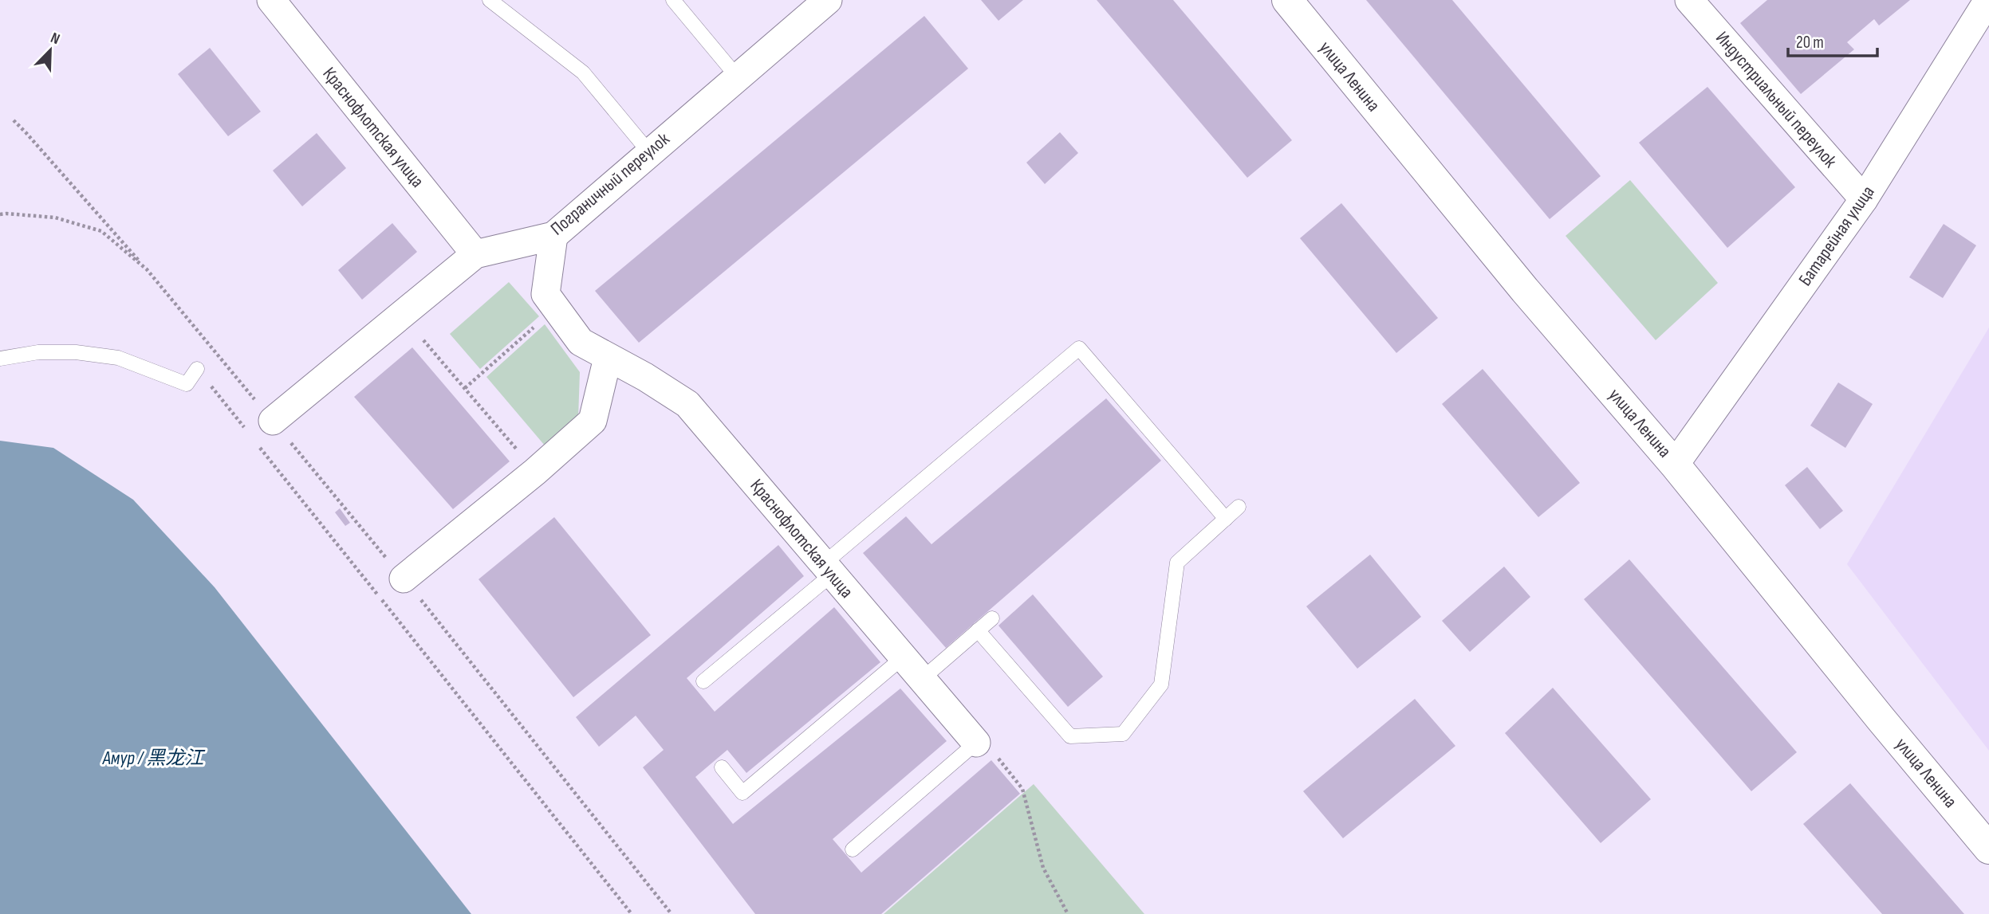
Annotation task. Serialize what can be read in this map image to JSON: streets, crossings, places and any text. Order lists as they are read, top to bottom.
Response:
{
  "streets": {
    "main road": ["улица Ленина"],
    "street": [
      "Индустриальный переулок",
      "Краснофлотская улица",
      "Пограничный переулок",
      "Батарейная улица"
    ]
  },
  "crossings": [
    ["улица Ленина", "Батарейная улица"],
    ["Индустриальный переулок", "Батарейная улица"],
    ["Краснофлотская улица", "Пограничный переулок"]
  ],
  "water": ["Амур / 黑龙江"],
  "scale_bar": "20 m",
  "north": "top right"
}
